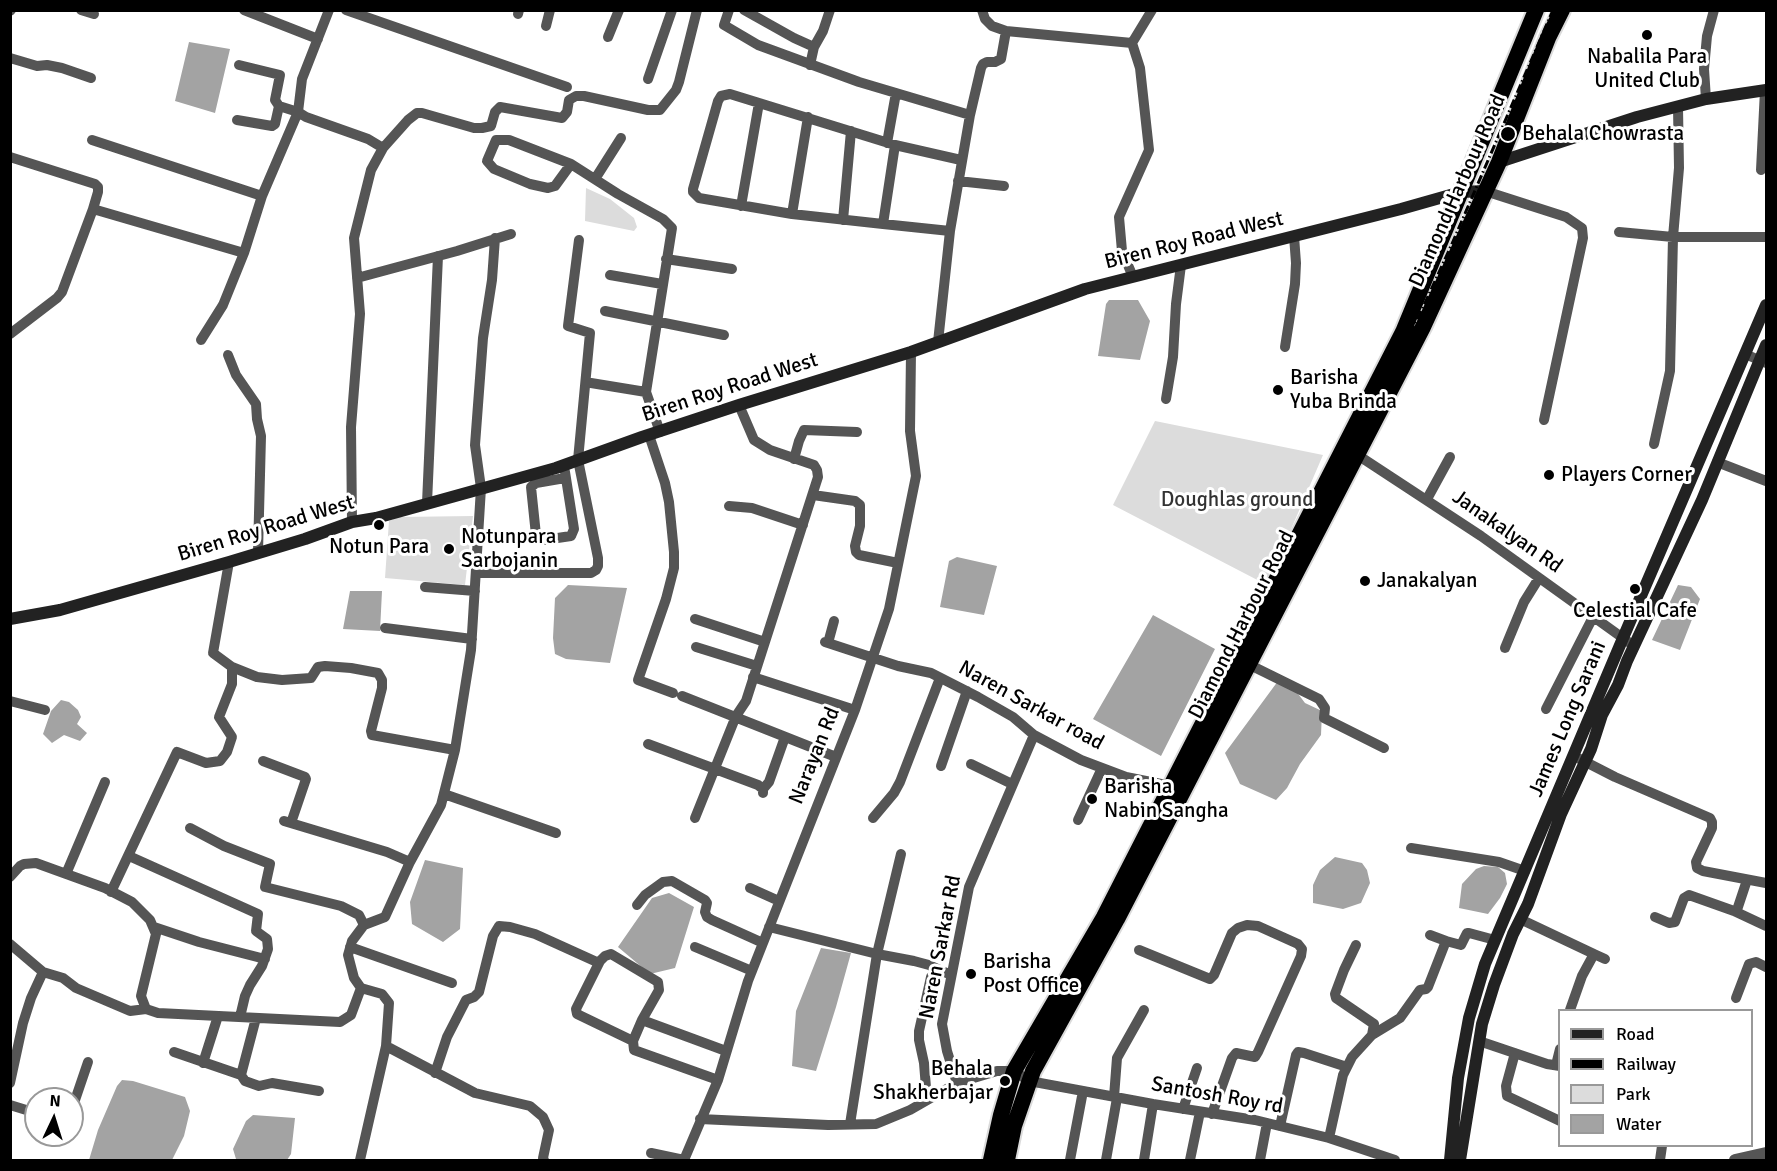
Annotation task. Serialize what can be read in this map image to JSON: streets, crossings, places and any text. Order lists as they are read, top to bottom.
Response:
{
  "streets": {
    "highway": ["Diamond Harbour Road"],
    "main road": ["Biren Roy Road West", "James Long Sarani"],
    "street": [
      "Janakalyan Rd",
      "Naren Sarkar road",
      "Narayan Rd",
      "Naren Sarkar Rd",
      "Santosh Roy rd"
    ]
  },
  "crossings": [
    ["Diamond Harbour Road", "Biren Roy Road West"],
    ["Diamond Harbour Road", "Janakalyan Rd"],
    ["Diamond Harbour Road", "Naren Sarkar road"],
    ["Diamond Harbour Road", "Santosh Roy rd"],
    ["Biren Roy Road West", "Narayan Rd"],
    ["Janakalyan Rd", "James Long Sarani"],
    ["Naren Sarkar road", "Narayan Rd"],
    ["Naren Sarkar road", "Naren Sarkar Rd"]
  ],
  "parks": ["Doughlas ground"],
  "places": [
    "Nabalila Para United Club",
    "Behala Chowrasta",
    "Barisha Yuba Brinda",
    "Players Corner",
    "Notun Para",
    "Notunpara Sarbojanin",
    "Janakalyan",
    "Celestial Cafe",
    "Barisha Nabin Sangha",
    "Barisha Post Office",
    "Behala Shakherbajar"
  ],
  "legend": [
    "Road",
    "Railway",
    "Park",
    "Water"
  ],
  "north": "top"
}
